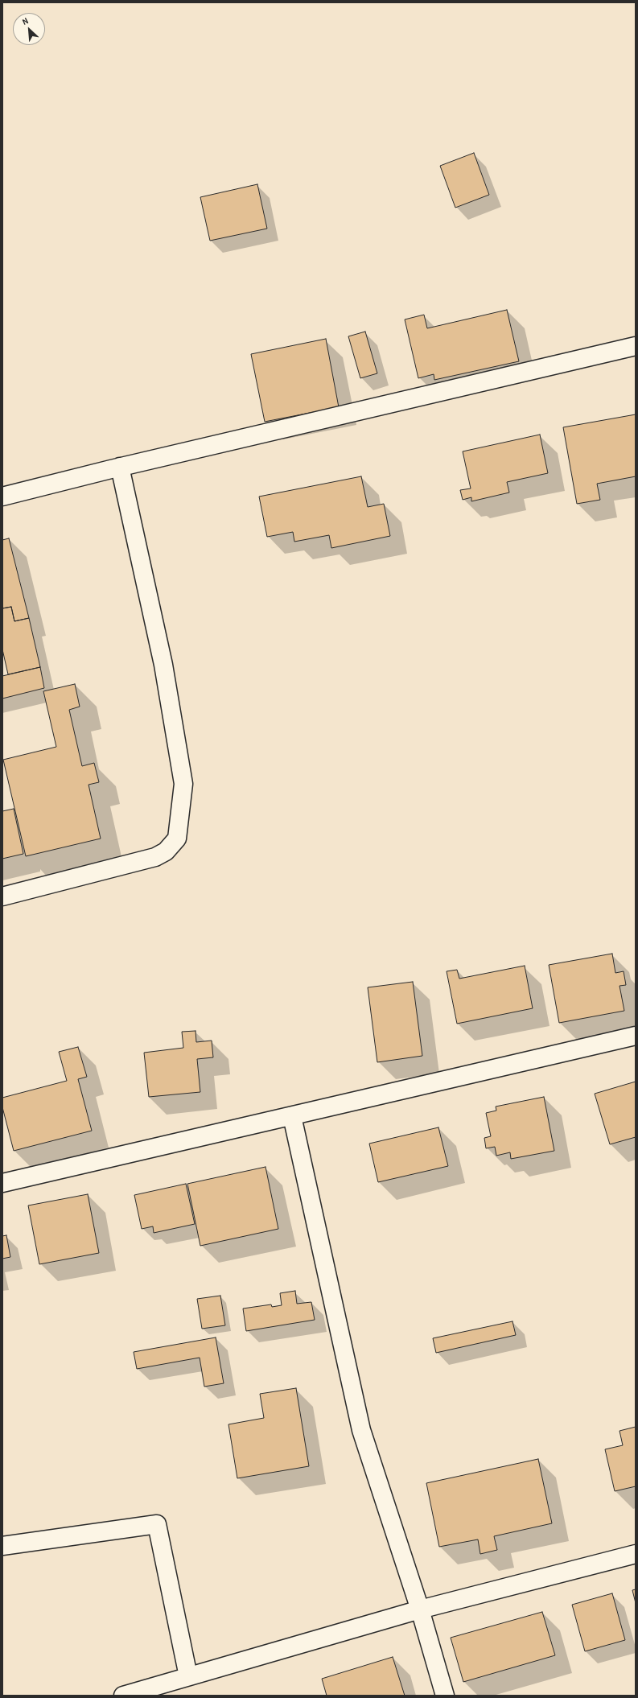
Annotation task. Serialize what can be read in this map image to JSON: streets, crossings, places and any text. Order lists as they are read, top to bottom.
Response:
{
  "north": "top left"
}
